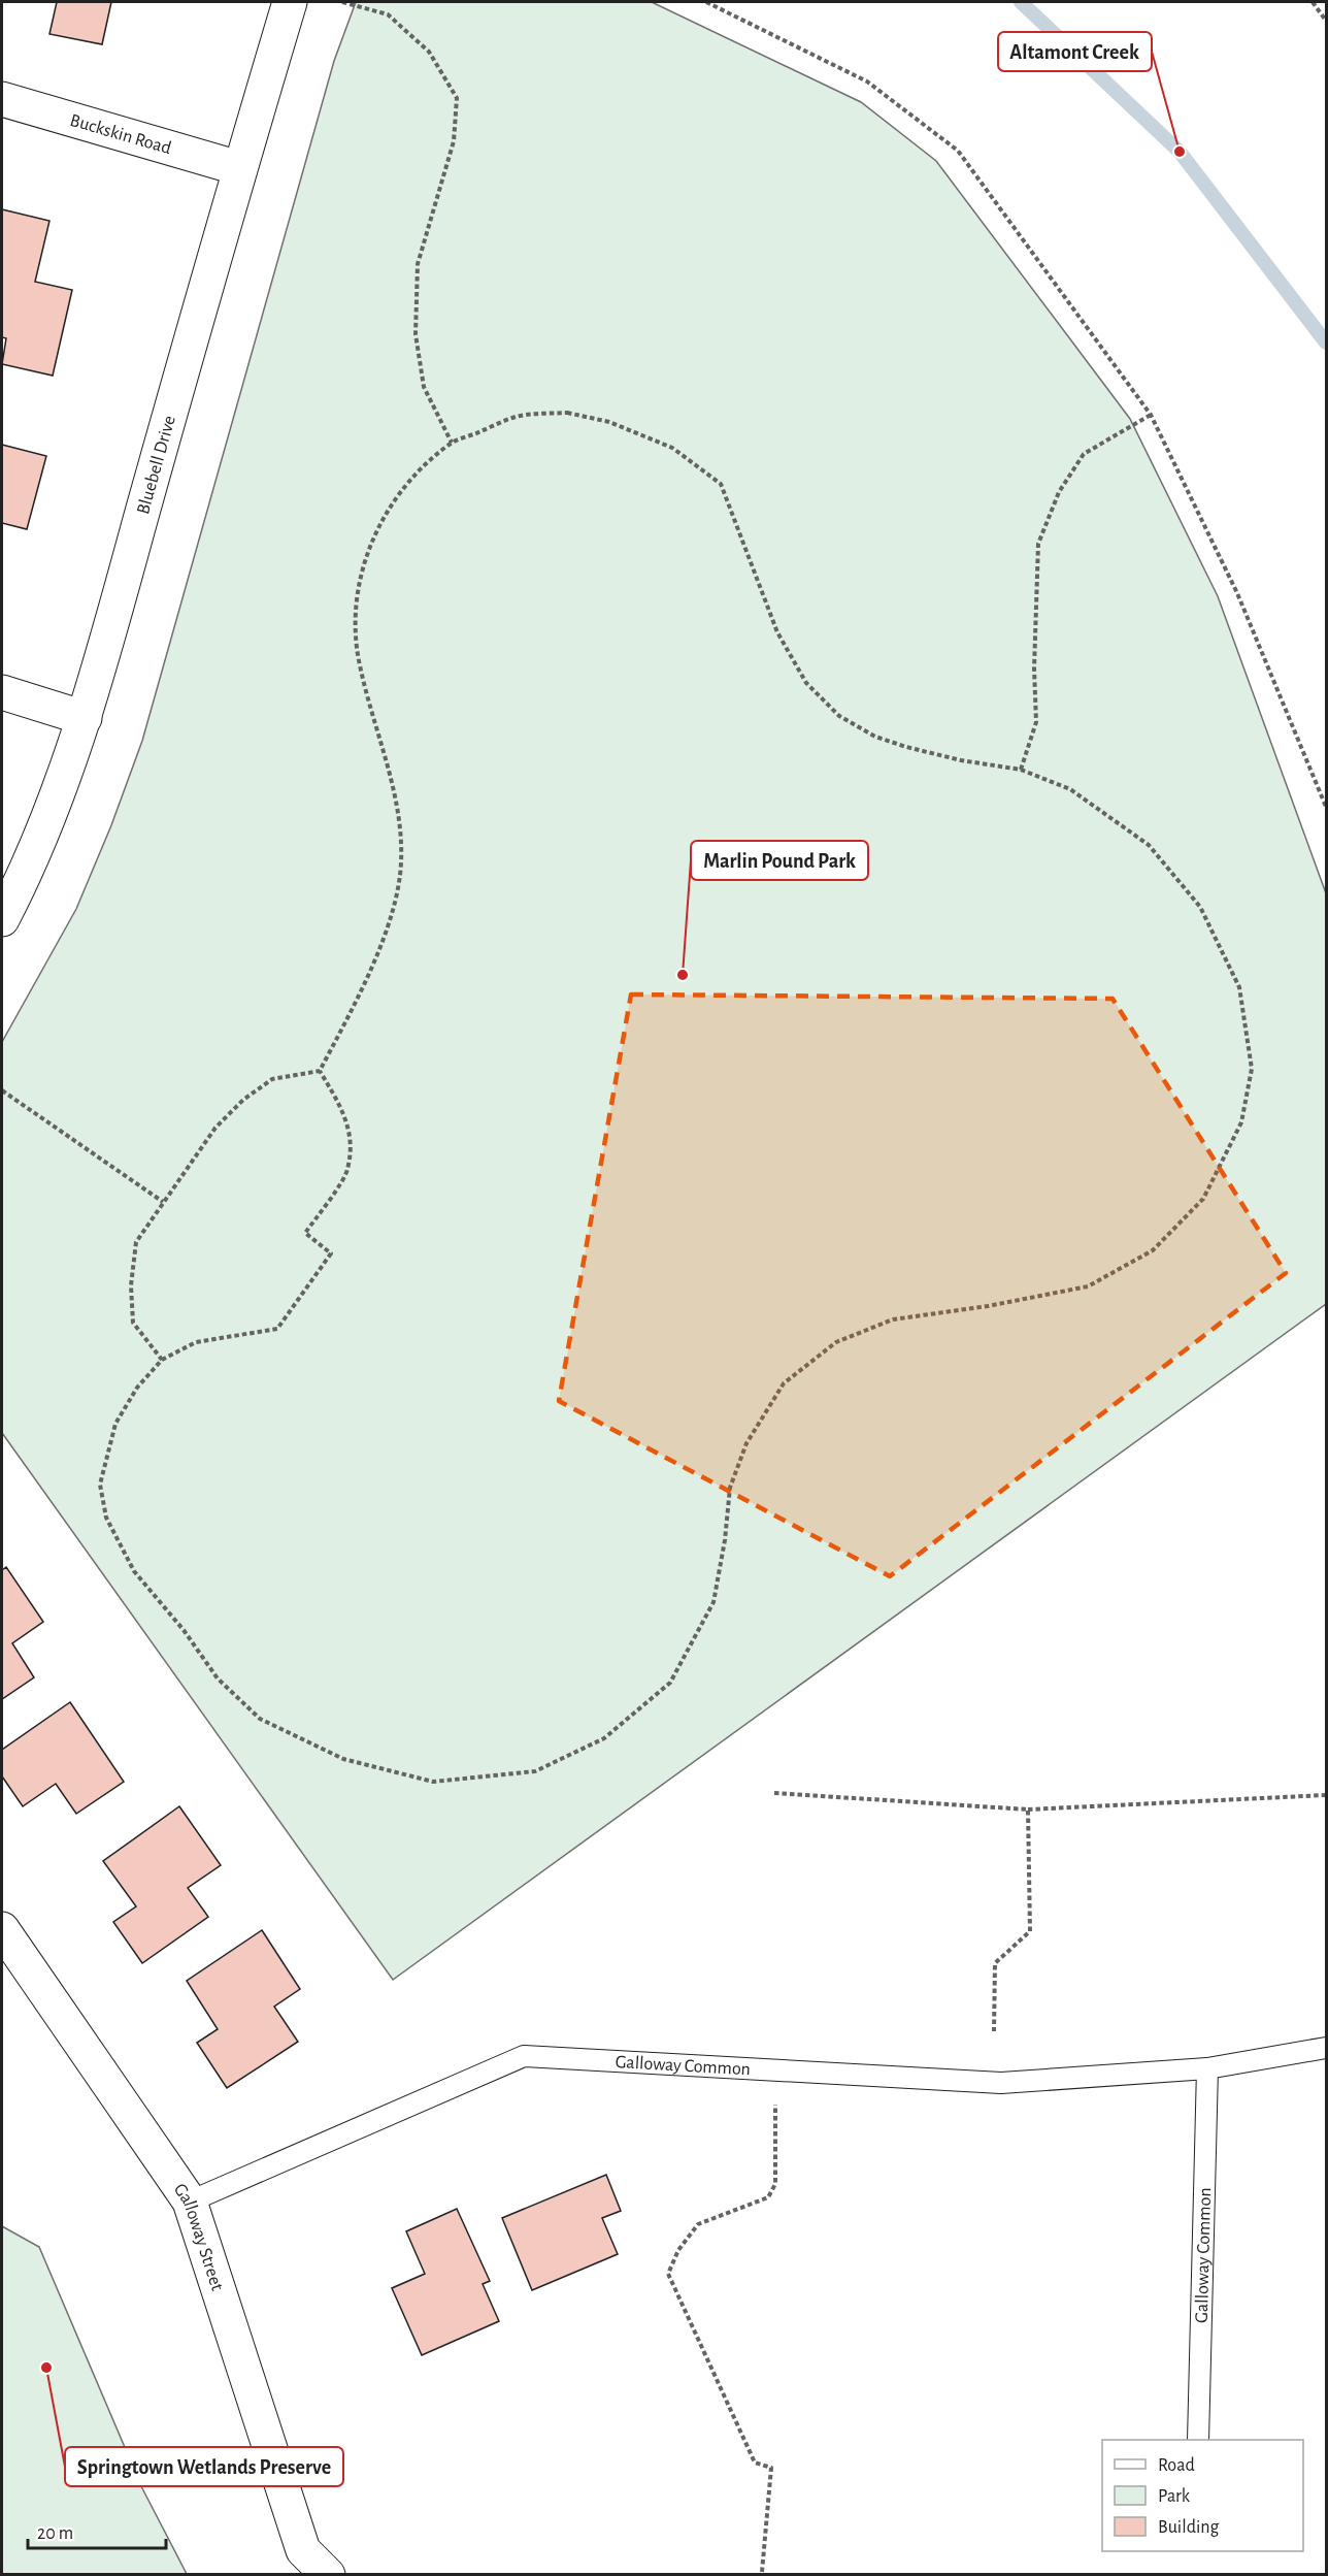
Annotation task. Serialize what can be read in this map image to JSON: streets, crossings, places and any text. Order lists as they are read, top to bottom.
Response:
{
  "streets": {
    "street": ["Buckskin Road", "Bluebell Drive", "Galloway Street"],
    "lane": ["Galloway Common"]
  },
  "crossings": [
    ["Buckskin Road", "Bluebell Drive"],
    ["Galloway Common", "Galloway Street"]
  ],
  "places": ["Altamont Creek", "Marlin Pound Park", "Springtown Wetlands Preserve"],
  "legend": ["Road", "Park", "Building"],
  "scale_bar": "20 m"
}
